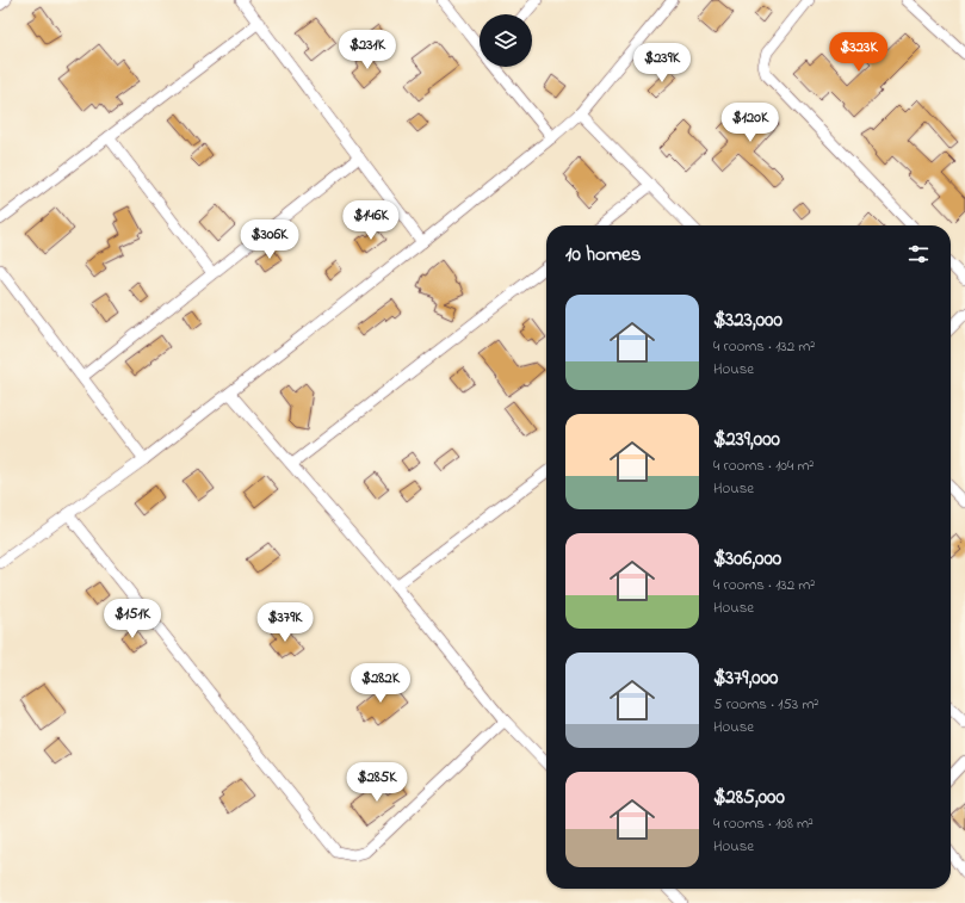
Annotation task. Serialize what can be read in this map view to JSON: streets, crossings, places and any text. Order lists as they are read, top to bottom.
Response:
{
  "page": {
    "price": [
      "$231K",
      "$323K",
      "$239K",
      "$120K",
      "$146K",
      "$306K",
      "$151K",
      "$379K",
      "$282K",
      "$285K"
    ],
    "heading": "10 homes",
    "list": [
      {
        "name": "$323,000",
        "note": "4 rooms · 132 m² · House"
      },
      {
        "name": "$239,000",
        "note": "4 rooms · 104 m² · House"
      },
      {
        "name": "$306,000",
        "note": "4 rooms · 132 m² · House"
      },
      {
        "name": "$379,000",
        "note": "5 rooms · 153 m² · House"
      },
      {
        "name": "$285,000",
        "note": "4 rooms · 108 m² · House"
      }
    ]
  }
}
